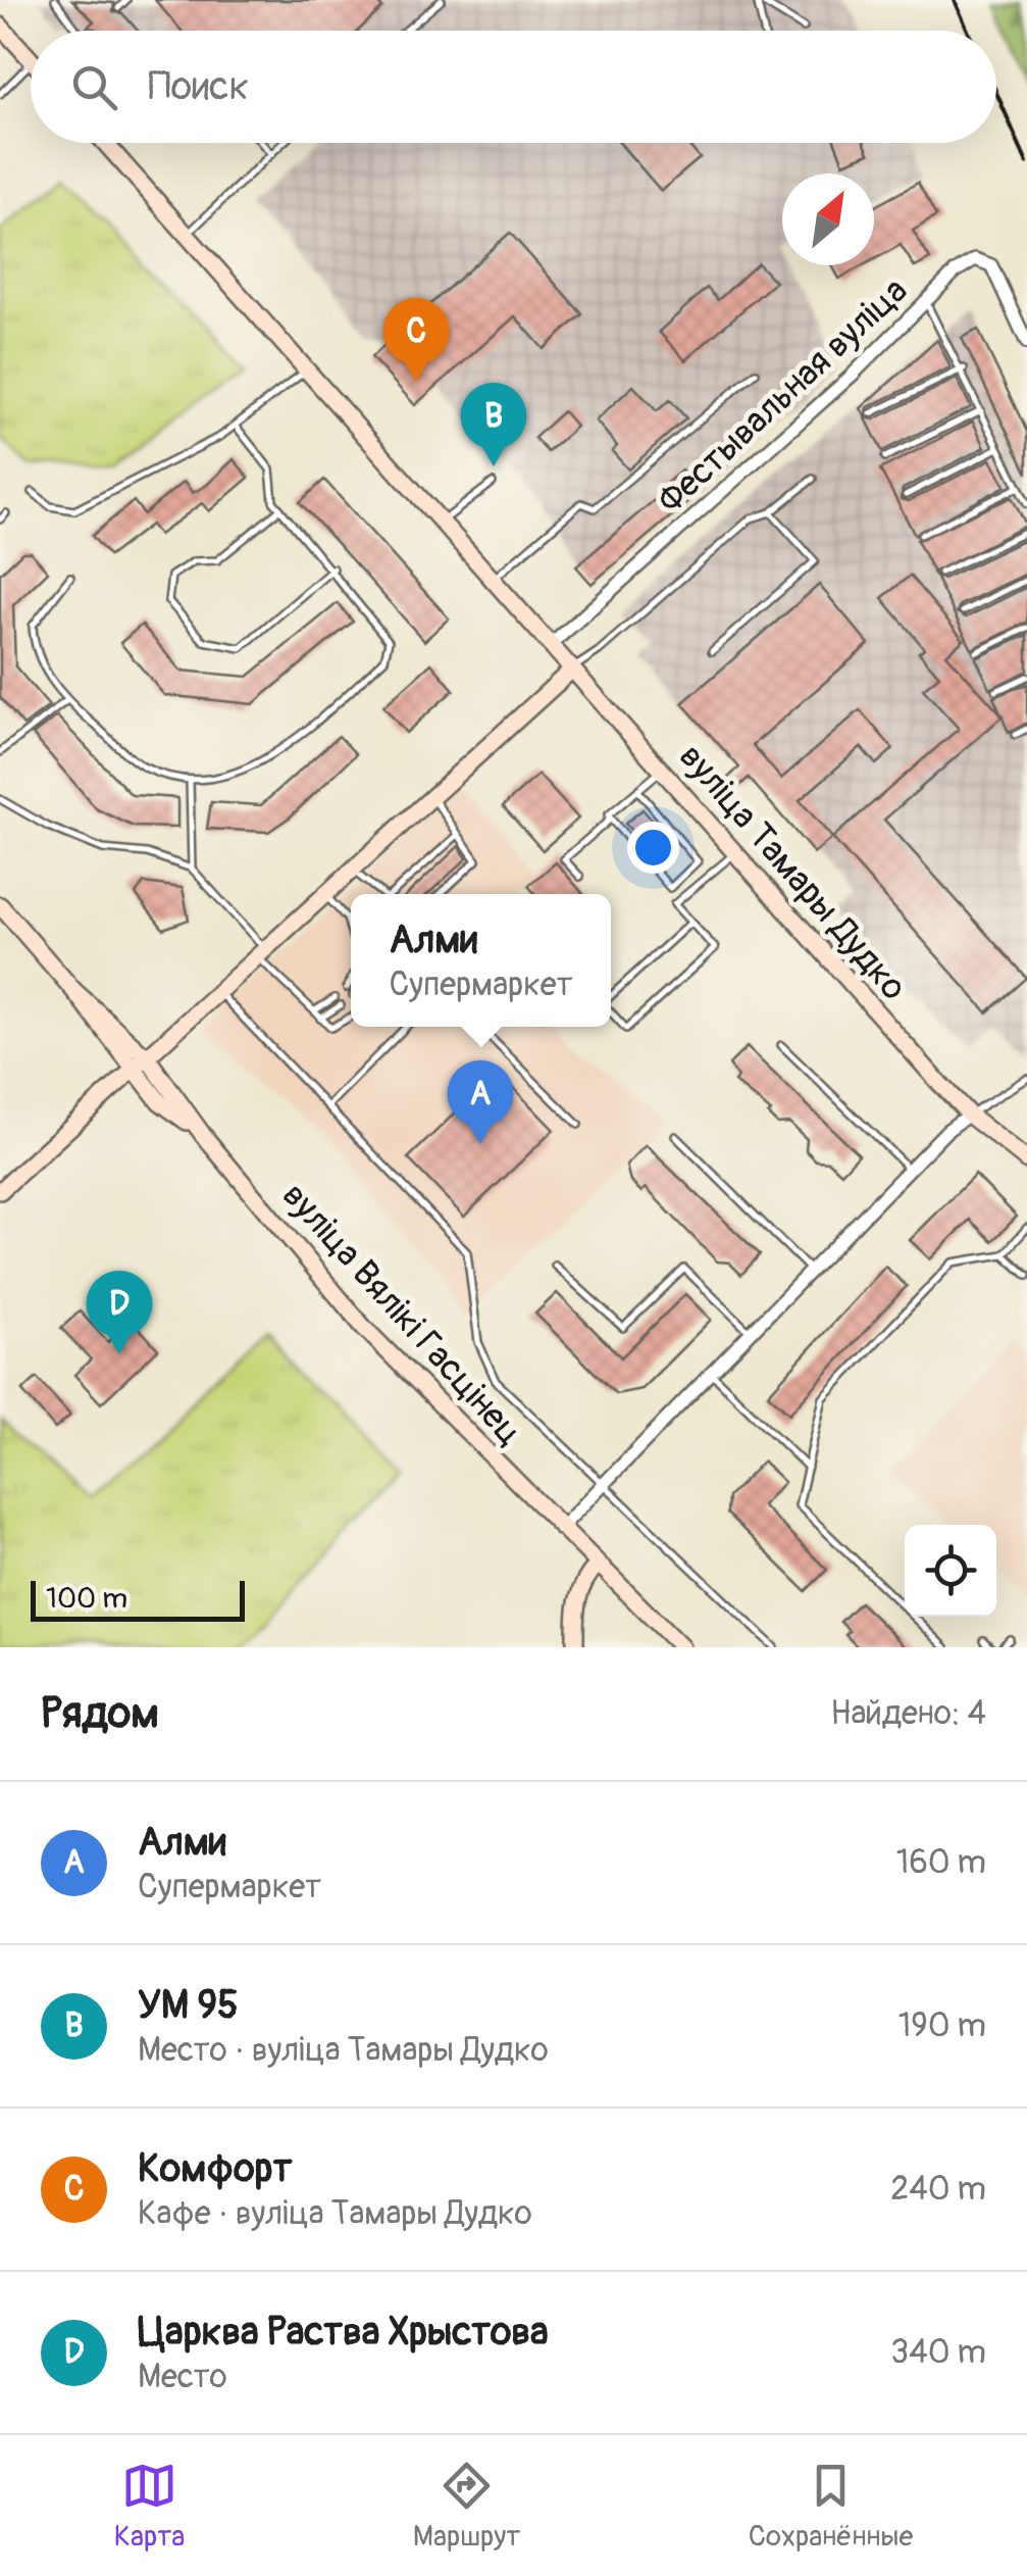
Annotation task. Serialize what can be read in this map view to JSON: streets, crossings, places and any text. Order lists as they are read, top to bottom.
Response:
{
  "streets": {
    "street": ["Фестывальная вуліца", "вуліца Тамары Дудко", "вуліца Вялікі Гасцінец"]
  },
  "crossings": [
    ["Фестывальная вуліца", "вуліца Тамары Дудко"]
  ],
  "scale_bar": "100 m",
  "north": "top right",
  "page": {
    "search": "Поиск",
    "pins": [
      "C",
      "B",
      "A",
      "D"
    ],
    "popup": ["Алми", "Супермаркет"],
    "scale": "100 m",
    "heading": ["Рядом", "Найдено: 4"],
    "list": [
      {
        "mark": "A",
        "name": "Алми",
        "note": "Супермаркет",
        "value": "160 m"
      },
      {
        "mark": "B",
        "name": "УМ 95",
        "note": "Место · вуліца Тамары Дудко",
        "value": "190 m"
      },
      {
        "mark": "C",
        "name": "Комфорт",
        "note": "Кафе · вуліца Тамары Дудко",
        "value": "240 m"
      },
      {
        "mark": "D",
        "name": "Царква Раства Хрыстова",
        "note": "Место",
        "value": "340 m"
      }
    ],
    "nav": ["Карта", "Маршрут", "Сохранённые"]
  }
}
